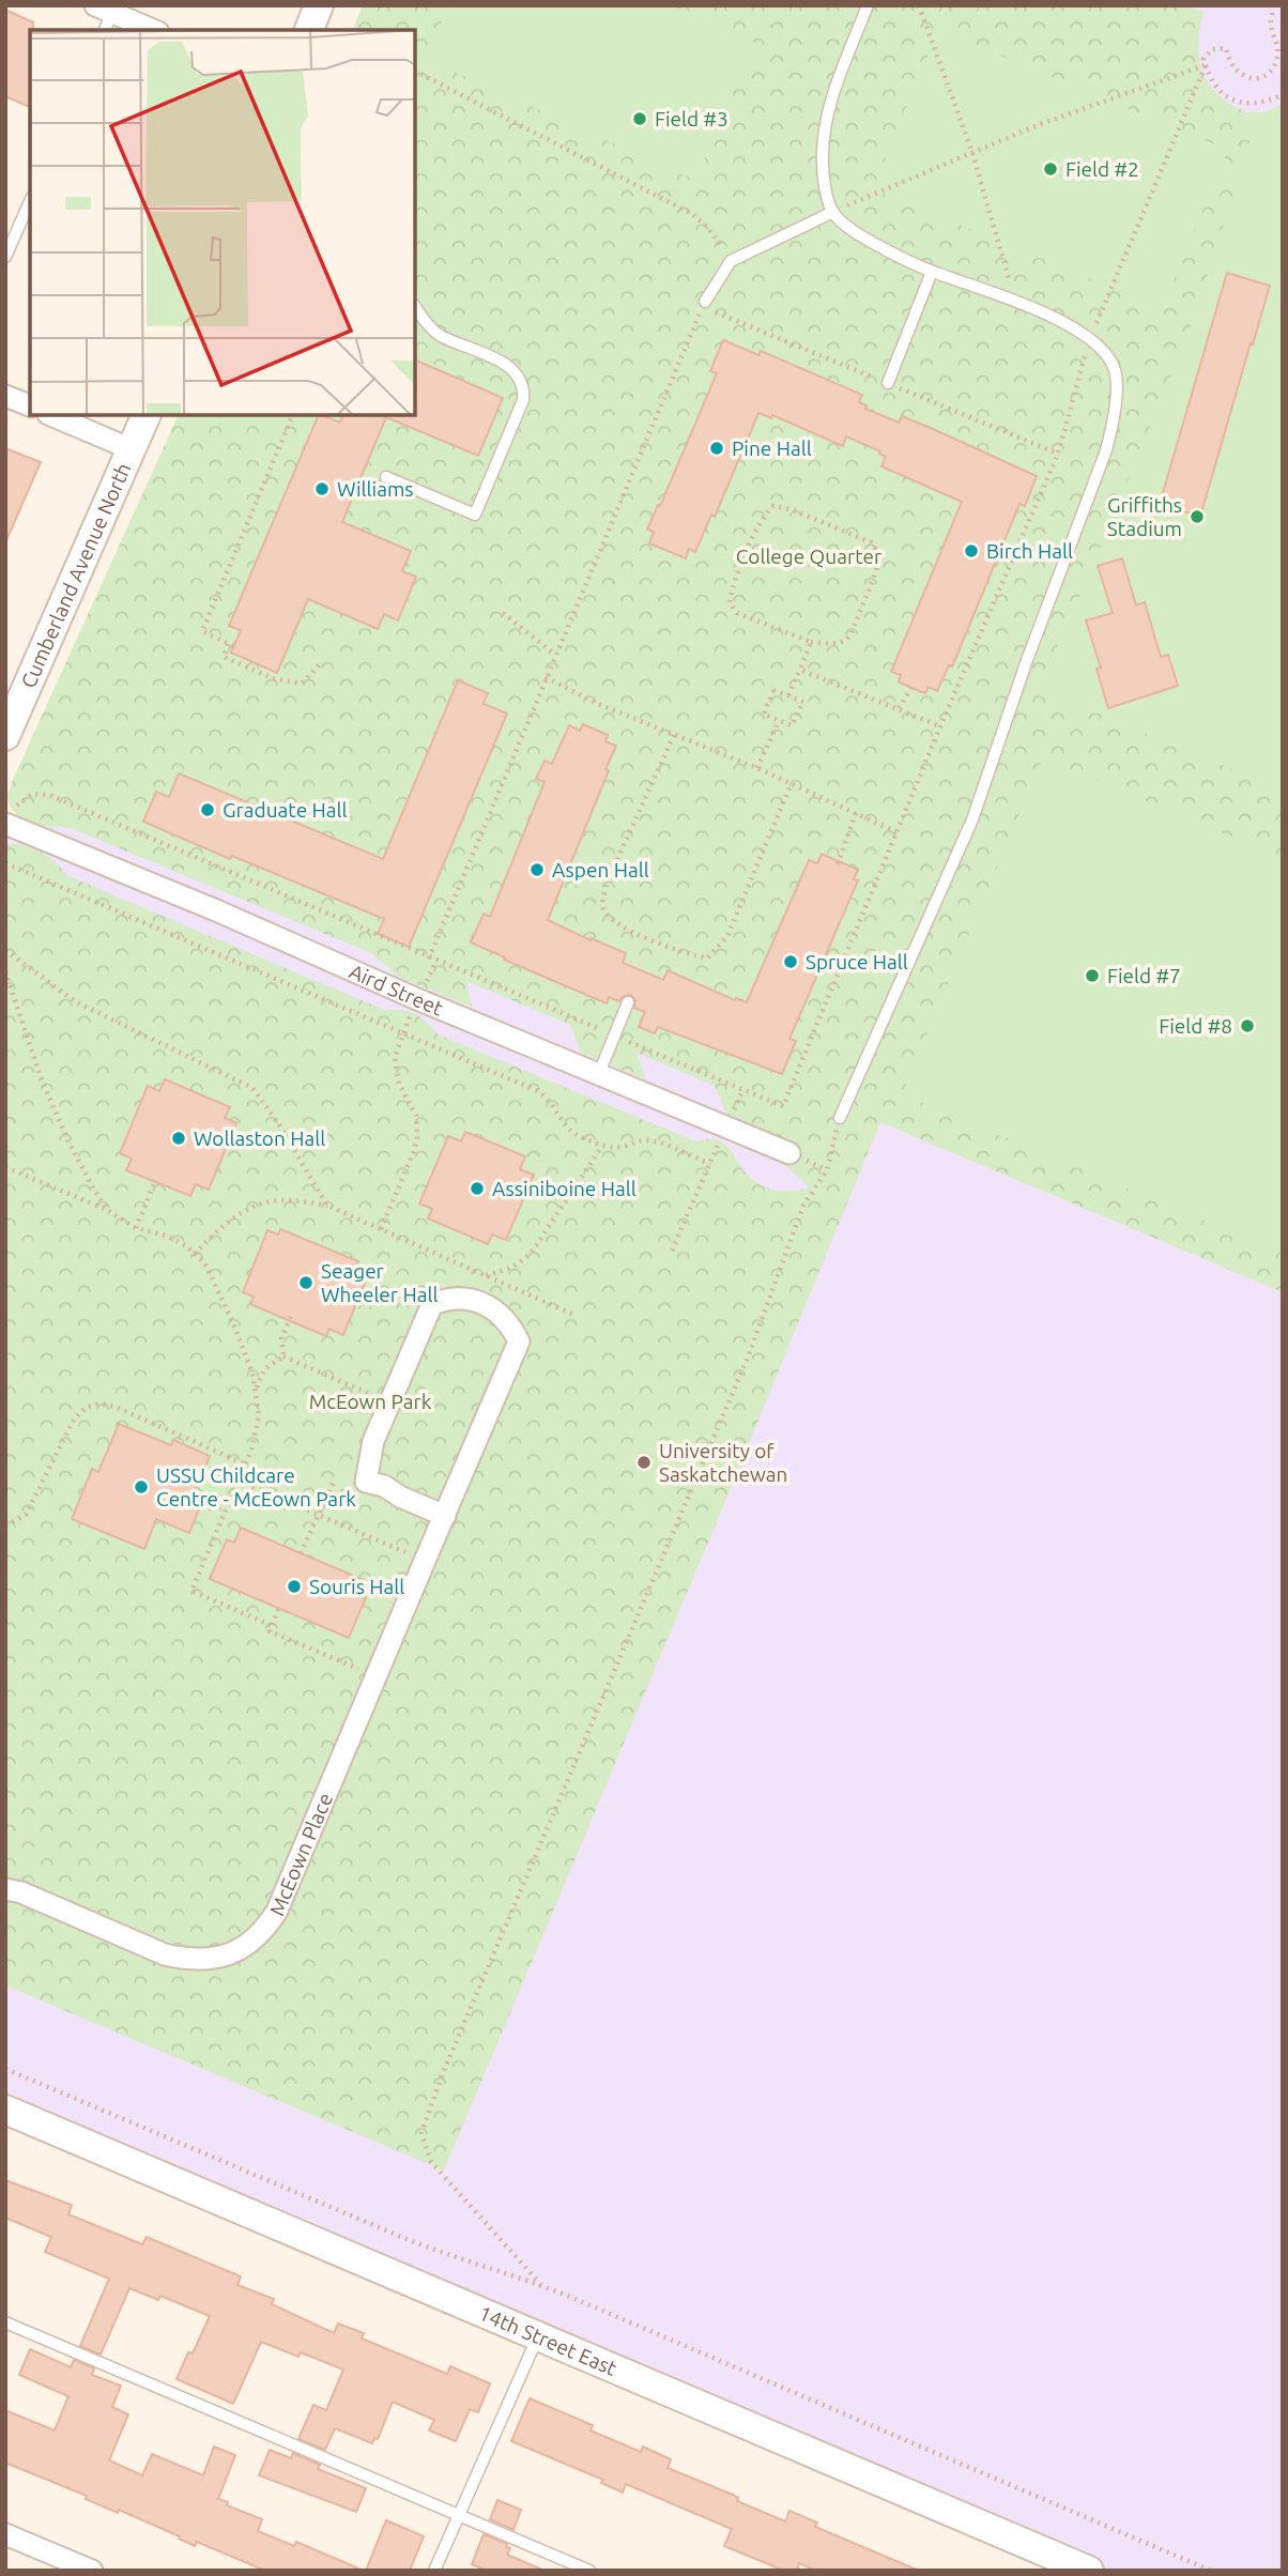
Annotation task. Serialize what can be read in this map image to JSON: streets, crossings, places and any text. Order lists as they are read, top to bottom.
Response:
{
  "streets": {
    "street": [
      "Cumberland Avenue North",
      "Aird Street",
      "McEown Place",
      "14th Street East"
    ]
  },
  "parks": ["College Quarter", "McEown Park"],
  "places": [
    "Field #3",
    "Field #2",
    "Pine Hall",
    "Williams",
    "Griffiths Stadium",
    "Birch Hall",
    "Graduate Hall",
    "Aspen Hall",
    "Spruce Hall",
    "Field #7",
    "Field #8",
    "Wollaston Hall",
    "Assiniboine Hall",
    "Seager Wheeler Hall",
    "University of Saskatchewan",
    "USSU Childcare Centre - McEown Park",
    "Souris Hall"
  ]
}
